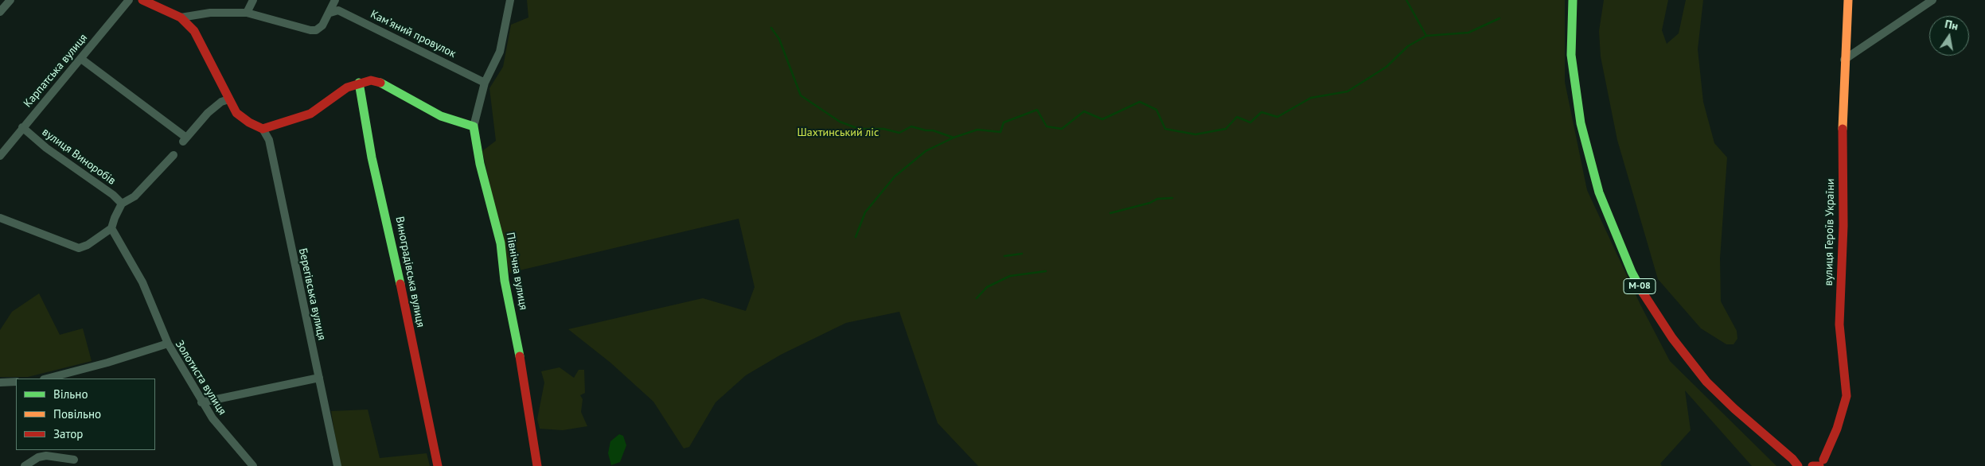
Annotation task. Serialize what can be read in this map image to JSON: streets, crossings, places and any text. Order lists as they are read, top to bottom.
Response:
{
  "streets": {
    "main road": [
      "вулиця Героїв України",
      "Північна вулиця",
      "Виноградівська вулиця",
      "М-08"
    ],
    "street": [
      "Камʼяний провулок",
      "Карпатська вулиця",
      "вулиця Виноробів",
      "Берегівська вулиця",
      "Золотиста вулиця"
    ]
  },
  "crossings": [
    ["Камʼяний провулок", "Північна вулиця"],
    ["Карпатська вулиця", "вулиця Виноробів"]
  ],
  "parks": ["Шахтинський ліс"],
  "legend": ["Вільно", "Повільно", "Затор"],
  "north": "top"
}
